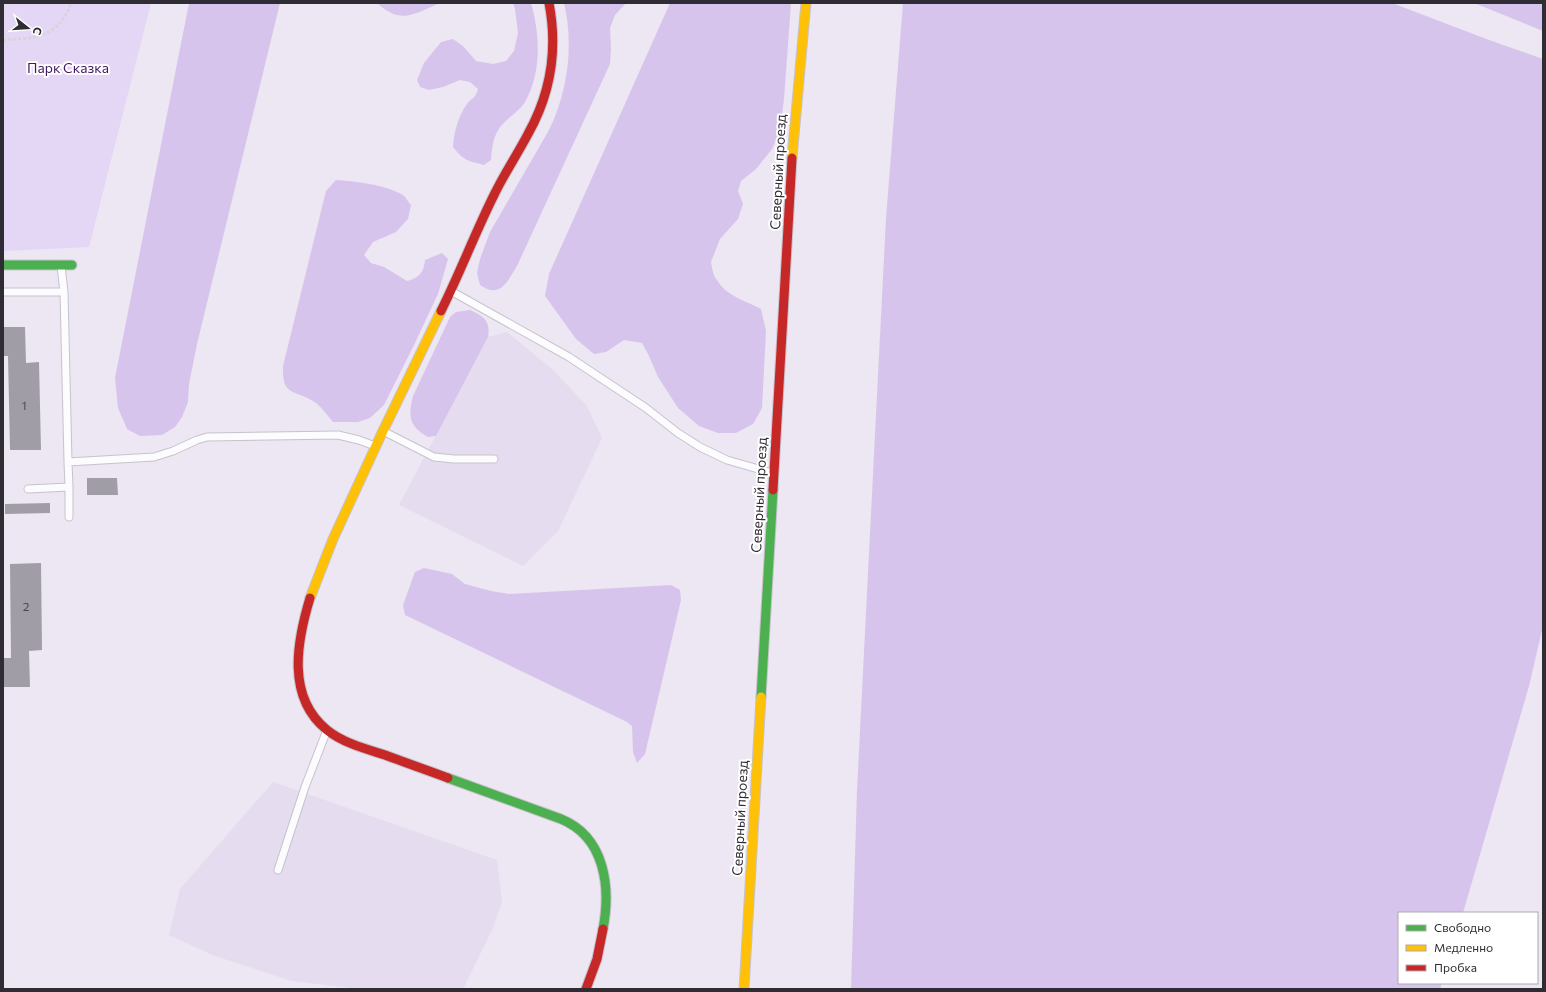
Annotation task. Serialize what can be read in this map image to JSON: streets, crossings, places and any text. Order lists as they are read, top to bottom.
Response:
{
  "streets": {
    "street": ["Северный проезд"]
  },
  "parks": ["Парк Сказка"],
  "house_numbers": ["1", "2"],
  "legend": ["Свободно", "Медленно", "Пробка"],
  "north": "right"
}
